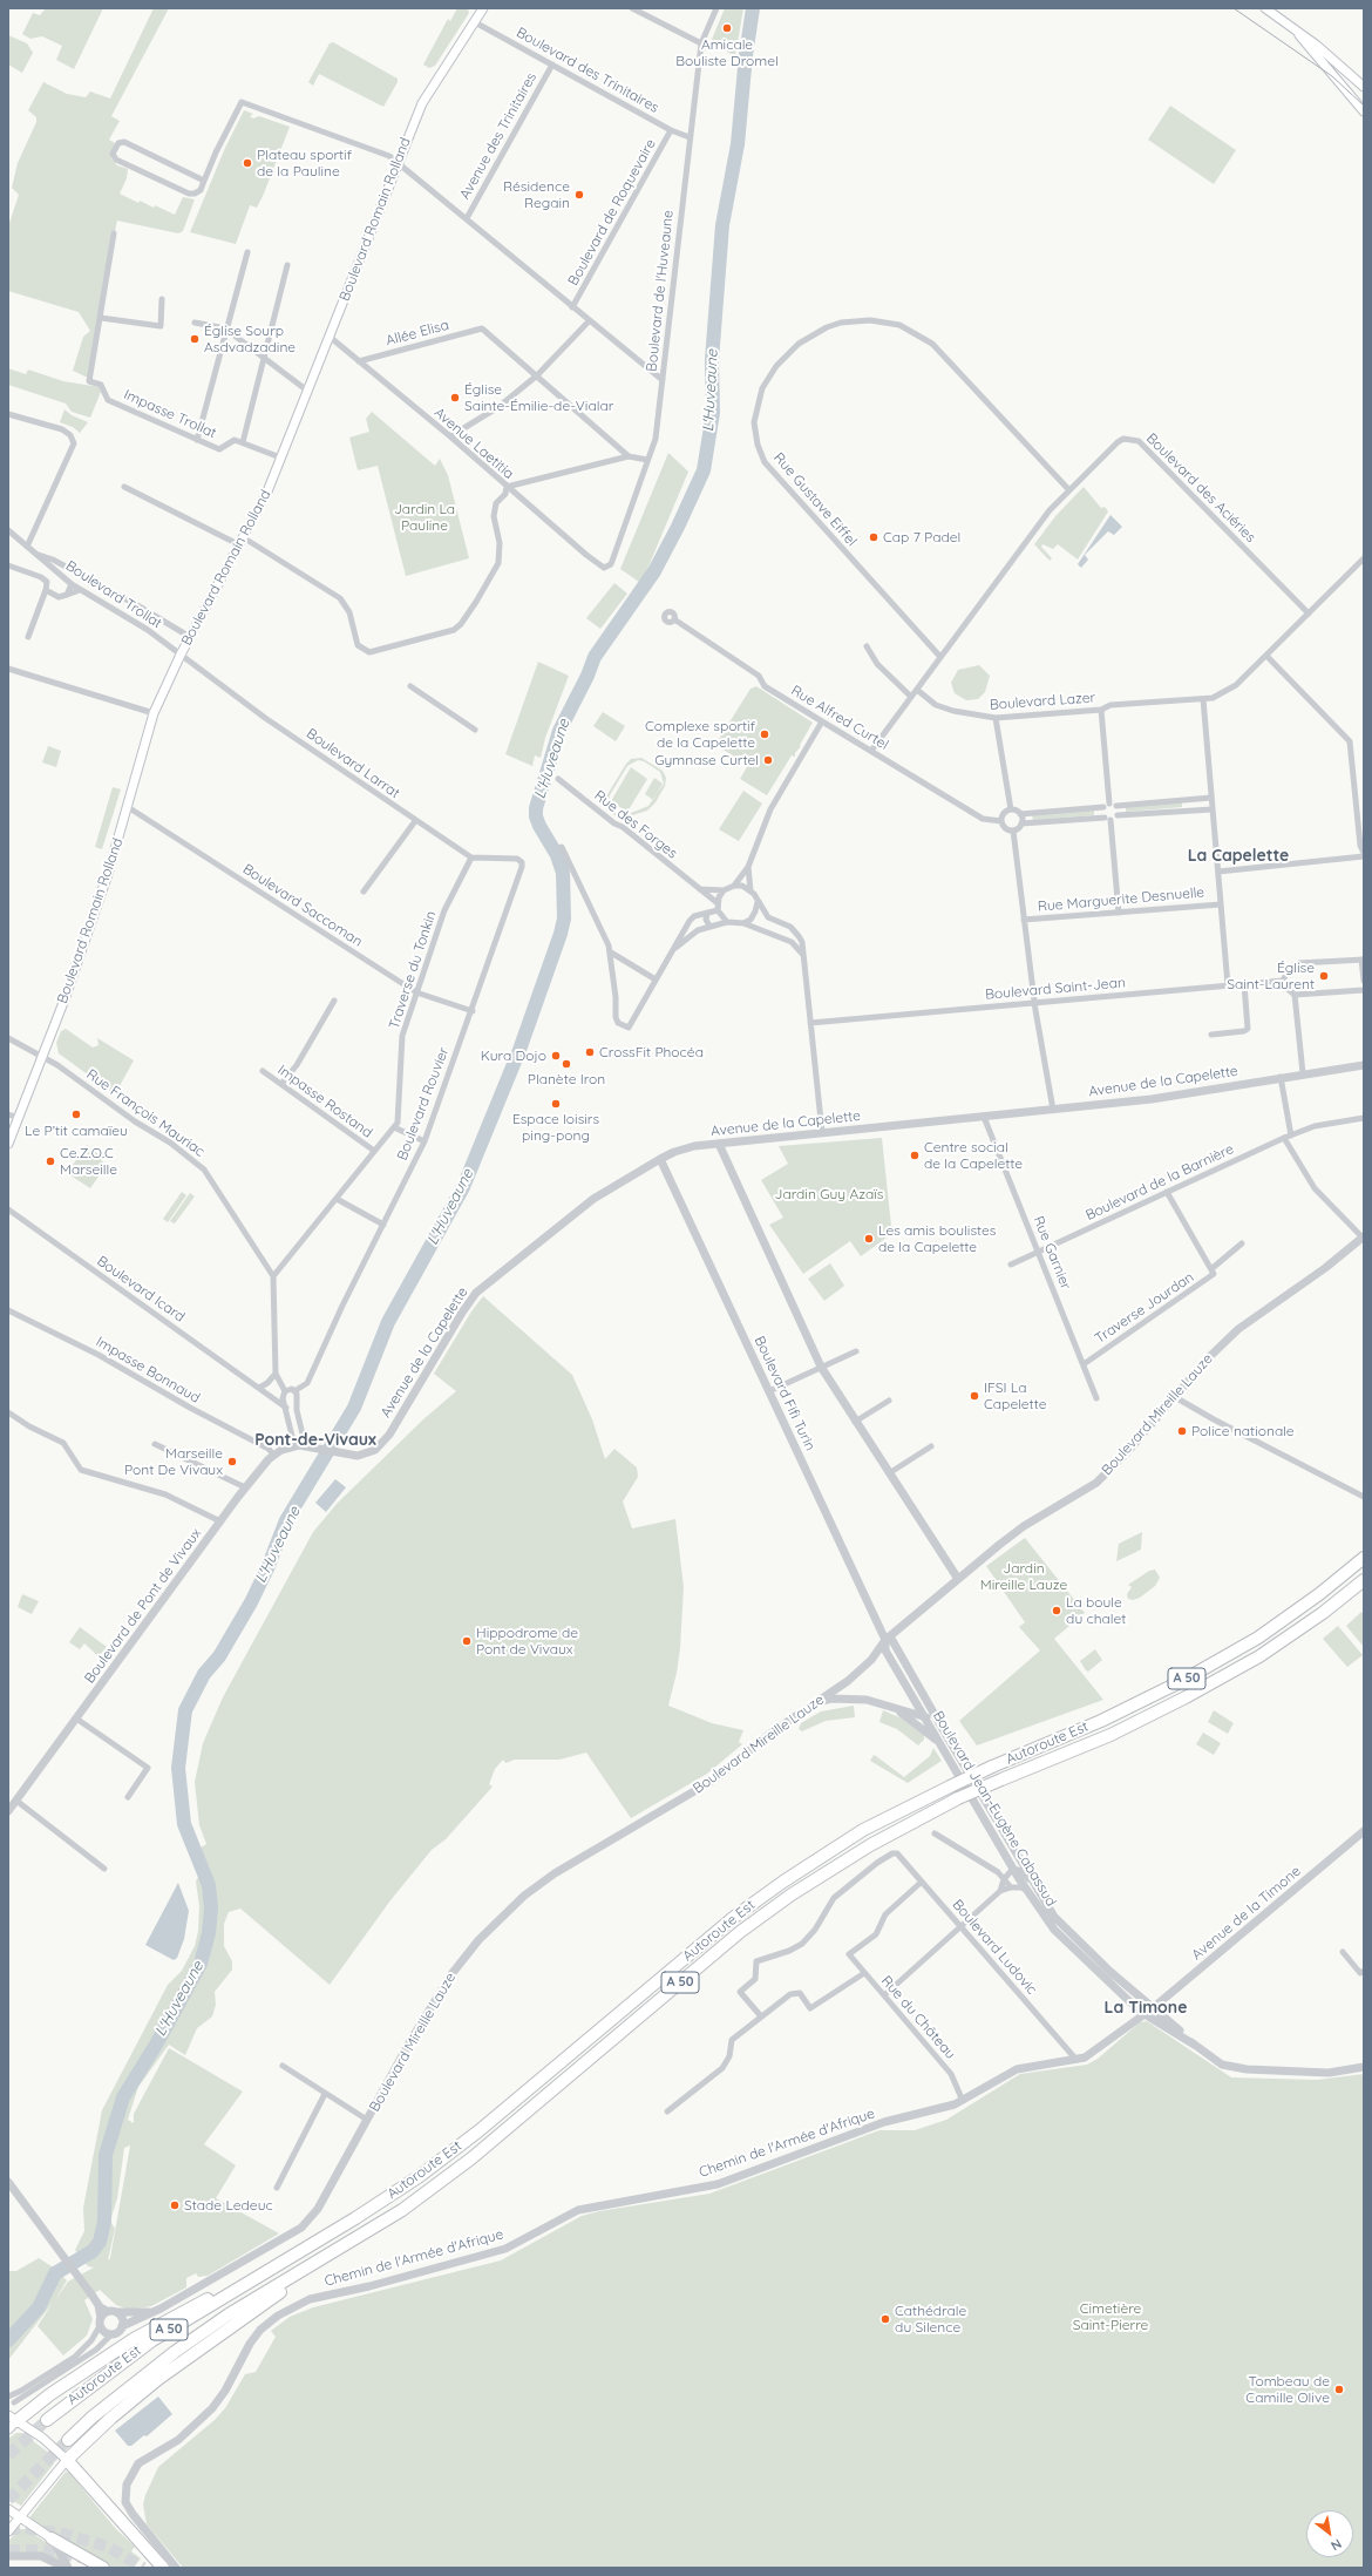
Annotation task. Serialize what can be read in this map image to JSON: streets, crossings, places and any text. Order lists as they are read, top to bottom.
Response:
{
  "streets": {
    "highway": ["A 50", "Autoroute Est"],
    "main road": ["Boulevard Romain Rolland"],
    "street": [
      "Boulevard des Trinitaires",
      "Avenue des Trinitaires",
      "Boulevard de Roquevaire",
      "Boulevard de l'Huveaune",
      "Allée Elisa",
      "Impasse Trollat",
      "Avenue Laetitia",
      "Boulevard des Aciéries",
      "Rue Gustave Eiffel",
      "Boulevard Trollat",
      "Boulevard Lazer",
      "Rue Alfred Curtel",
      "Boulevard Larrat",
      "Rue des Forges",
      "Rue Marguerite Desnuelle",
      "Boulevard Saccoman",
      "Traverse du Tonkin",
      "Boulevard Saint-Jean",
      "Avenue de la Capelette",
      "Impasse Rostand",
      "Boulevard Rouvier",
      "Rue François Mauriac",
      "Boulevard de la Barnière",
      "Rue Garnier",
      "Boulevard Icard",
      "Traverse Jourdan",
      "Impasse Bonnaud",
      "Boulevard Fifi Turin",
      "Boulevard Mireille Lauze",
      "Boulevard de Pont de Vivaux",
      "Boulevard Jean-Eugène Cabassud",
      "Avenue de la Timone",
      "Boulevard Ludovic",
      "Rue du Château",
      "Chemin de l'Armée d'Afrique"
    ]
  },
  "crossings": [
    ["Boulevard des Trinitaires", "Avenue des Trinitaires"],
    ["Boulevard des Trinitaires", "Boulevard de Roquevaire"],
    ["Boulevard des Trinitaires", "Boulevard Romain Rolland"],
    ["Boulevard des Trinitaires", "Boulevard de l'Huveaune"],
    ["Boulevard Romain Rolland", "Avenue Laetitia"],
    ["Boulevard Romain Rolland", "Boulevard Trollat"],
    ["Boulevard Romain Rolland", "Boulevard Larrat"],
    ["Boulevard Romain Rolland", "Boulevard Saccoman"],
    ["Boulevard Romain Rolland", "Rue François Mauriac"],
    ["Boulevard de l'Huveaune", "Avenue Laetitia"],
    ["Allée Elisa", "Avenue Laetitia"],
    ["Boulevard des Aciéries", "Rue Gustave Eiffel"],
    ["Boulevard des Aciéries", "Boulevard Lazer"],
    ["Boulevard des Aciéries", "Rue Alfred Curtel"],
    ["Boulevard Trollat", "Boulevard Larrat"],
    ["Boulevard Larrat", "Traverse du Tonkin"],
    ["Boulevard Larrat", "Boulevard Rouvier"],
    ["Boulevard Saccoman", "Traverse du Tonkin"],
    ["Boulevard Saccoman", "Boulevard Rouvier"],
    ["Traverse du Tonkin", "Impasse Rostand"],
    ["Traverse du Tonkin", "Boulevard Rouvier"],
    ["Traverse du Tonkin", "Rue François Mauriac"],
    ["Avenue de la Capelette", "Rue Garnier"],
    ["Avenue de la Capelette", "Boulevard Fifi Turin"],
    ["Avenue de la Capelette", "Boulevard de Pont de Vivaux"],
    ["Boulevard de la Barnière", "Rue Garnier"],
    ["Rue Garnier", "Traverse Jourdan"],
    ["Impasse Bonnaud", "Boulevard de Pont de Vivaux"],
    ["Boulevard Fifi Turin", "Boulevard Mireille Lauze"],
    ["Boulevard Fifi Turin", "Boulevard Jean-Eugène Cabassud"],
    ["Boulevard Mireille Lauze", "Boulevard Jean-Eugène Cabassud"],
    ["Boulevard Jean-Eugène Cabassud", "Avenue de la Timone"],
    ["Boulevard Jean-Eugène Cabassud", "Chemin de l'Armée d'Afrique"],
    ["Avenue de la Timone", "Chemin de l'Armée d'Afrique"],
    ["Boulevard Ludovic", "Rue du Château"],
    ["Boulevard Ludovic", "Chemin de l'Armée d'Afrique"],
    ["Rue du Château", "Chemin de l'Armée d'Afrique"]
  ],
  "districts": ["La Capelette", "Pont-de-Vivaux", "La Timone"],
  "water": ["L'Huveaune"],
  "parks": [
    "Jardin La Pauline",
    "Jardin Guy Azaïs",
    "Jardin Mireille Lauze",
    "Cimetière Saint-Pierre"
  ],
  "places": [
    "Amicale Bouliste Dromel",
    "Plateau sportif de la Pauline",
    "Résidence Regain",
    "Église Sourp Asdvadzadine",
    "Église Sainte-Émilie-de-Vialar",
    "Cap 7 Padel",
    "Complexe sportif de la Capelette",
    "Gymnase Curtel",
    "Église Saint-Laurent",
    "CrossFit Phocéa",
    "Kura Dojo",
    "Planète Iron",
    "Espace loisirs ping-pong",
    "Le P’tit camaïeu",
    "Centre social de la Capelette",
    "Ce.Z.O.C Marseille",
    "Les amis boulistes de la Capelette",
    "IFSI La Capelette",
    "Police nationale",
    "Marseille Pont De Vivaux",
    "La boule du chalet",
    "Hippodrome de Pont de Vivaux",
    "Stade Ledeuc",
    "Cathédrale du Silence",
    "Tombeau de Camille Olive"
  ],
  "north": "bottom right"
}
